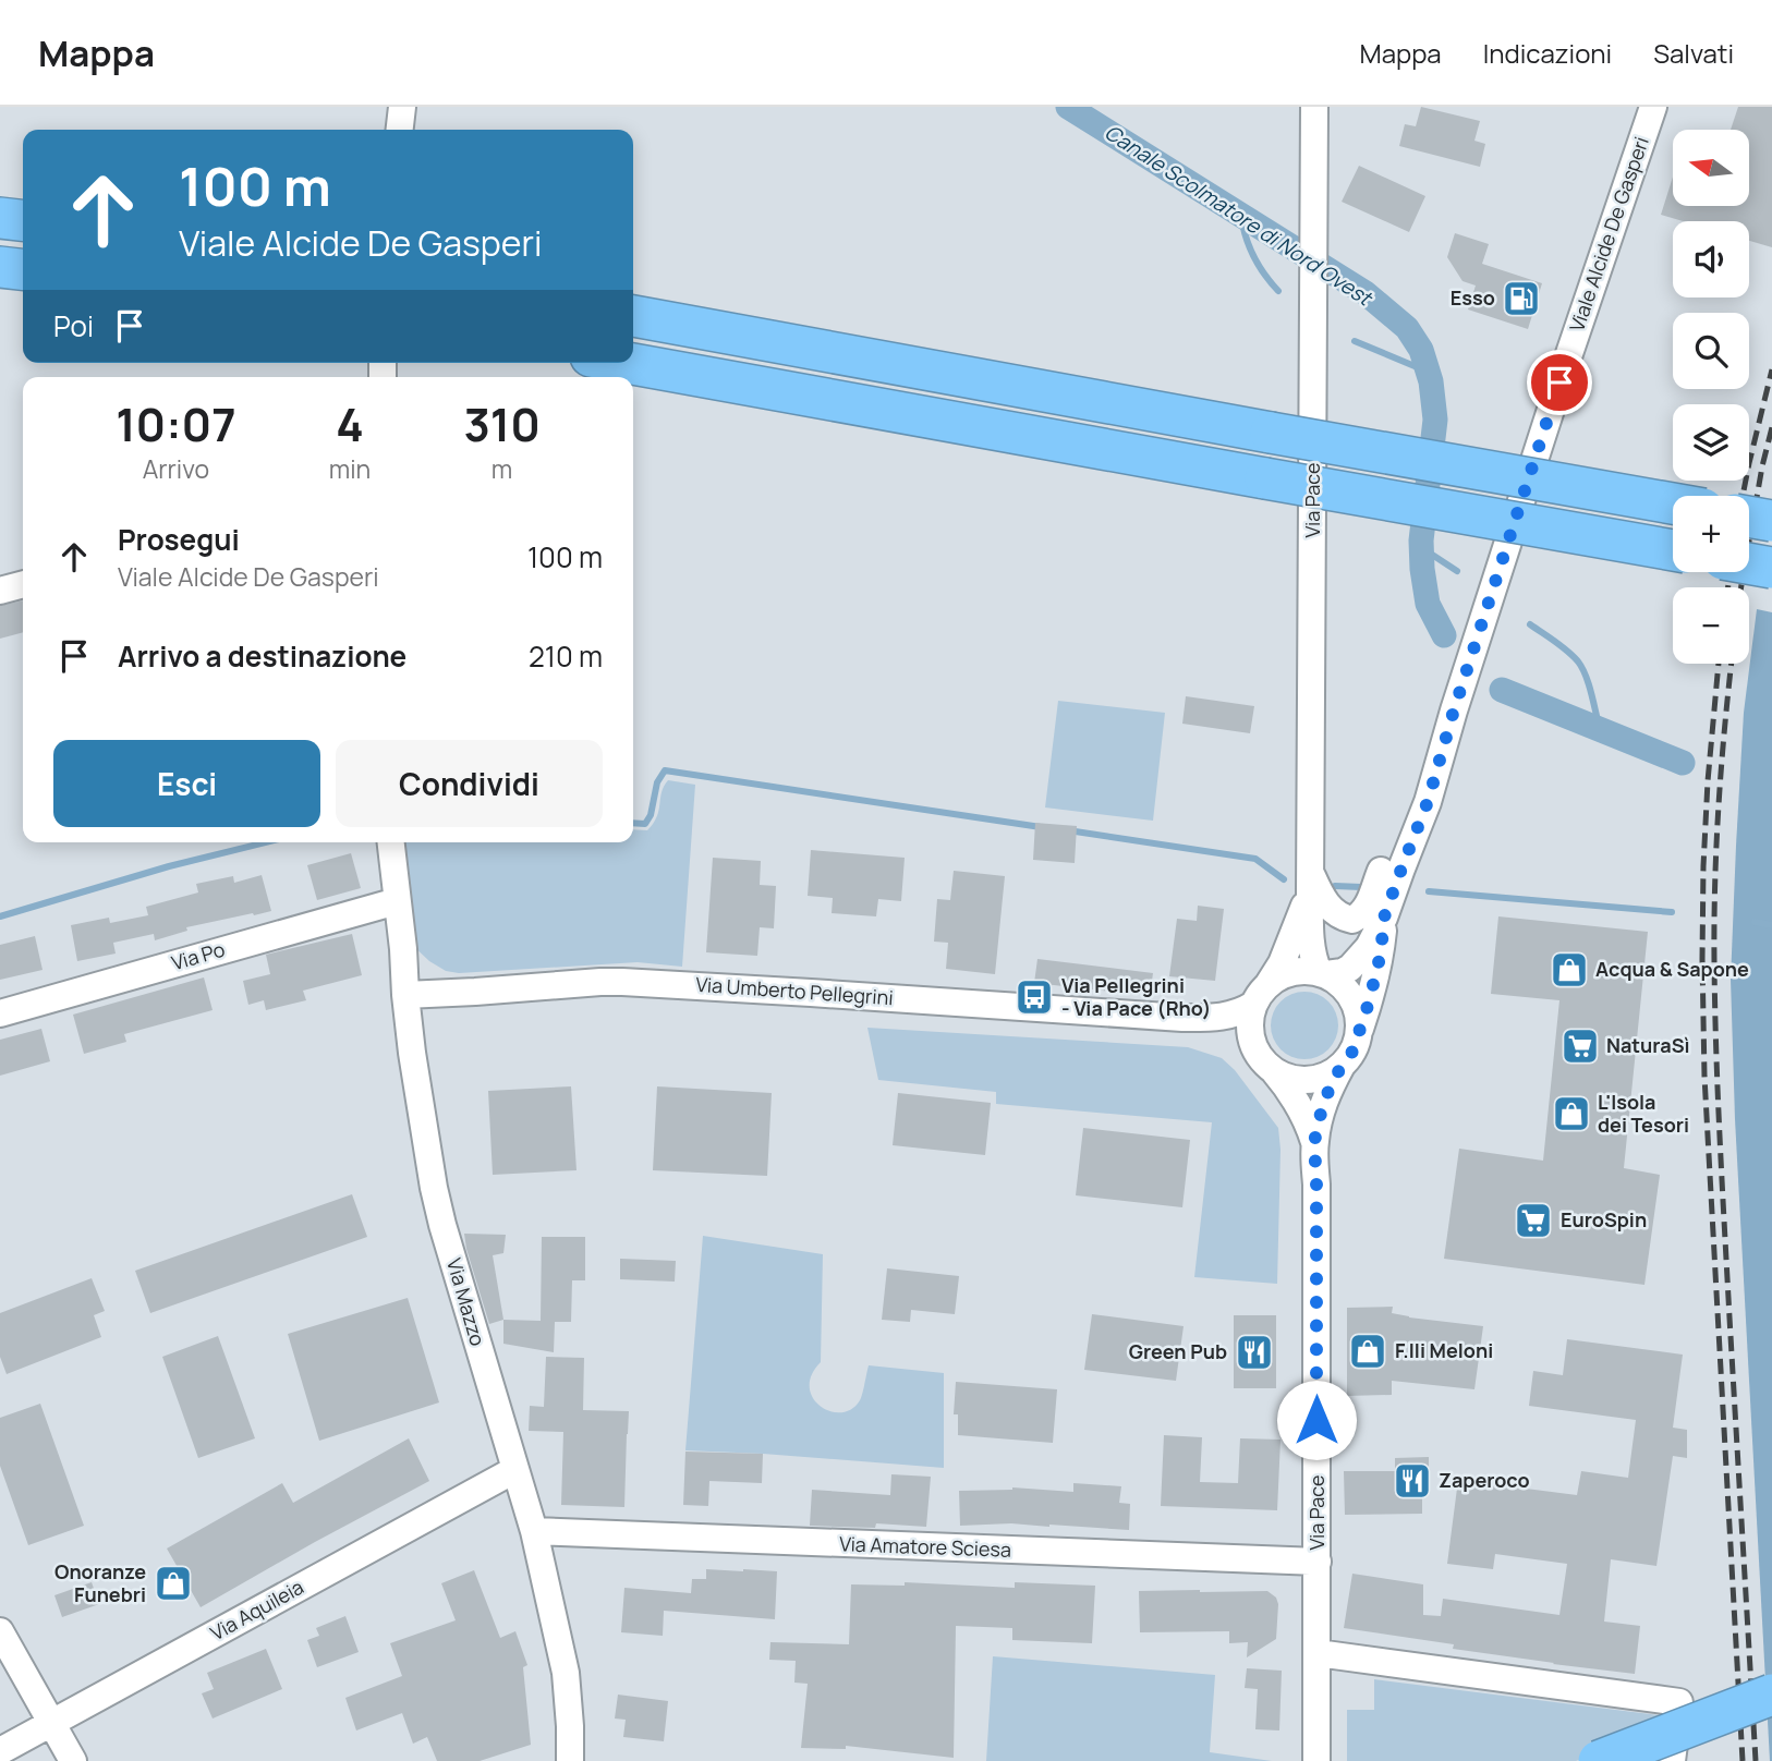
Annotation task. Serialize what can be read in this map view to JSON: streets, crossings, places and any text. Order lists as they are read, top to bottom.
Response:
{
  "streets": {
    "street": [
      "Viale Alcide De Gasperi",
      "Via Pace",
      "Via Po",
      "Via Umberto Pellegrini",
      "Via Mazzo",
      "Via Amatore Sciesa",
      "Via Aquileia"
    ]
  },
  "crossings": [
    ["Viale Alcide De Gasperi", "Via Pace"],
    ["Via Pace", "Via Amatore Sciesa"],
    ["Via Po", "Via Mazzo"],
    ["Via Umberto Pellegrini", "Via Mazzo"],
    ["Via Mazzo", "Via Amatore Sciesa"],
    ["Via Mazzo", "Via Aquileia"]
  ],
  "water": ["Canale Scolmatore di Nord Ovest"],
  "places": {
    "fuel station": ["Esso"],
    "shop": [
      "Acqua & Sapone",
      "L'Isola dei Tesori",
      "F.lli Meloni",
      "Onoranze Funebri"
    ],
    "bus stop": ["Via Pellegrini - Via Pace (Rho)"],
    "supermarket": ["NaturaSì", "EuroSpin"],
    "restaurant": ["Green Pub", "Zaperoco"]
  },
  "north": "left",
  "page": {
    "header": "Mappa",
    "nav": ["Mappa", "Indicazioni", "Salvati"],
    "map_buttons": ["+", "−"],
    "turn": ["100 m", "Viale Alcide De Gasperi"],
    "then": "Poi",
    "eta": [
      "10:07",
      "Arrivo",
      "4",
      "min",
      "310",
      "m"
    ],
    "list": [
      {
        "name": "Prosegui",
        "note": "Viale Alcide De Gasperi",
        "value": "100 m"
      },
      {
        "name": "Arrivo a destinazione",
        "value": "210 m"
      }
    ],
    "buttons": ["Esci", "Condividi"]
  }
}
